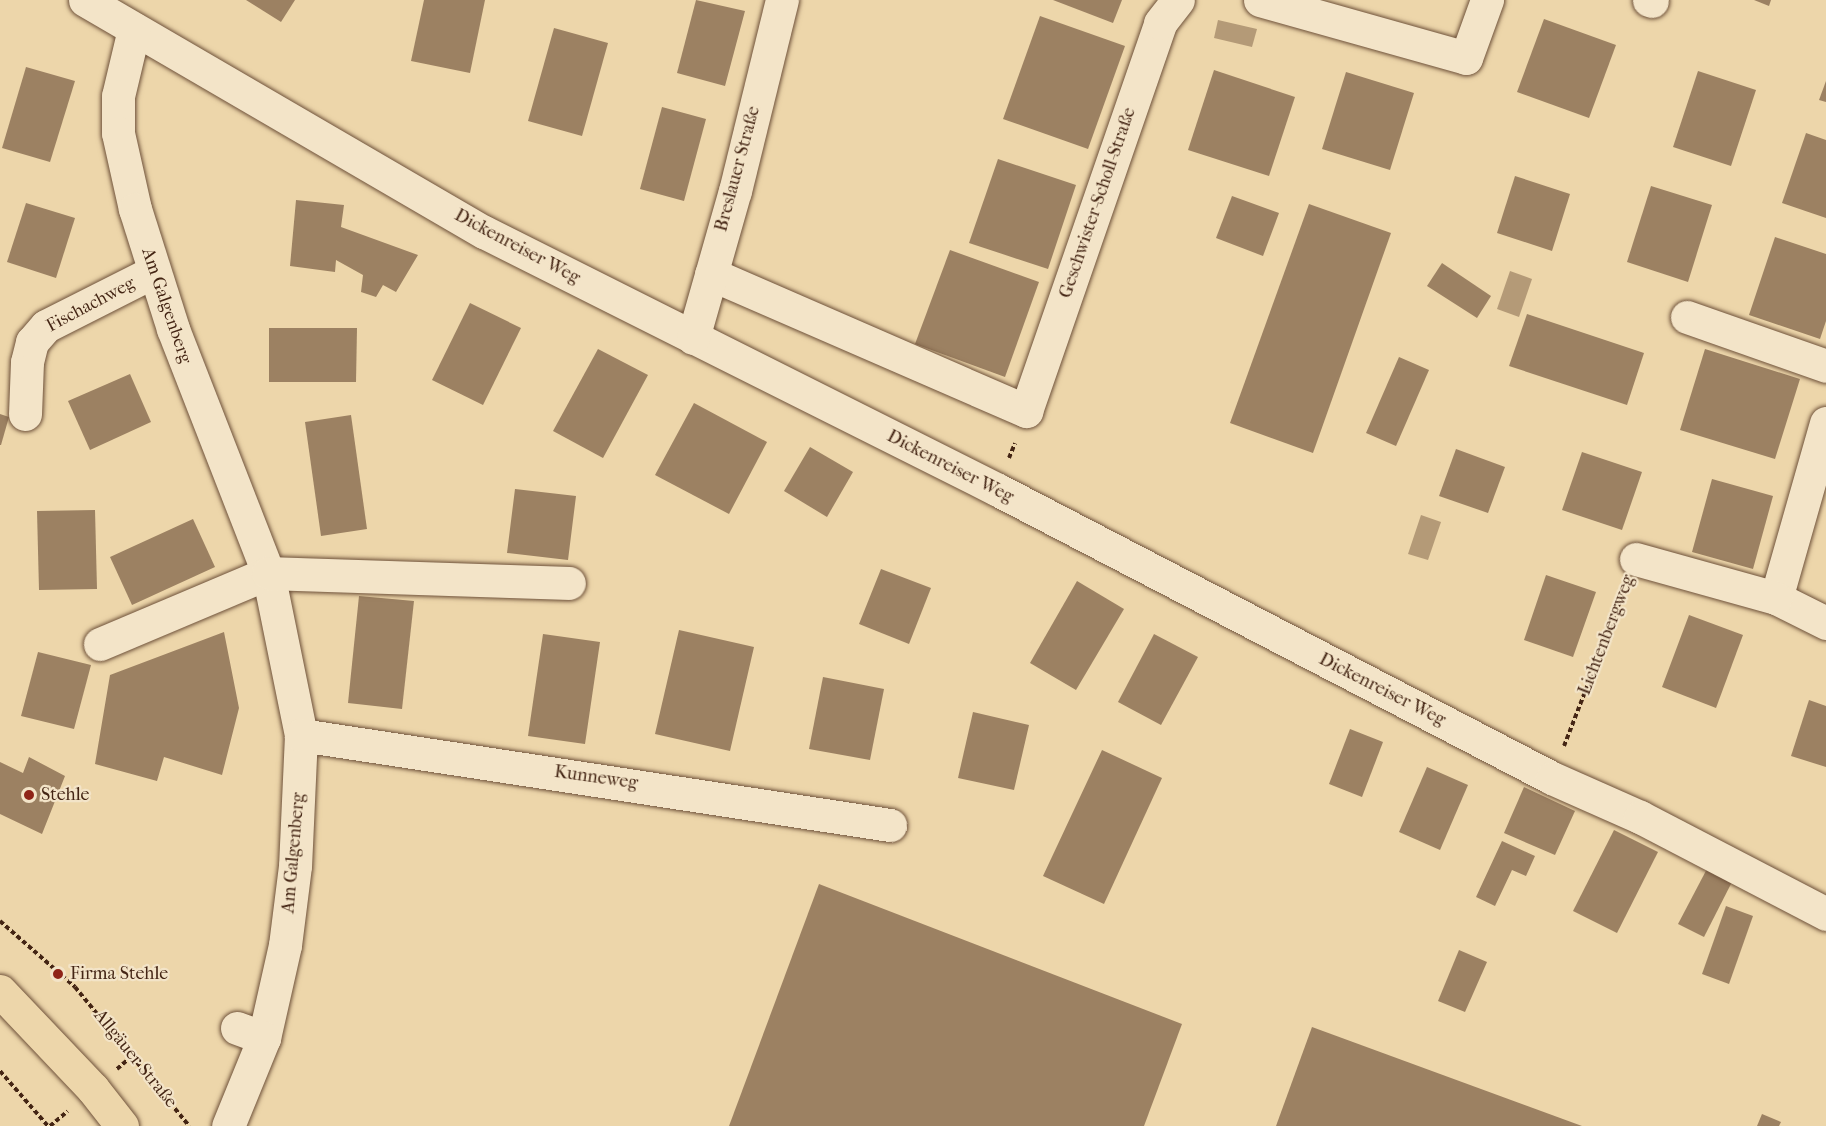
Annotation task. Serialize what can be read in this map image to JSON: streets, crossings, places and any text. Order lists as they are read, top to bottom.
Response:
{
  "streets": {
    "street": [
      "Breslauer Straße",
      "Geschwister-Scholl-Straße",
      "Dickenreiser Weg",
      "Fischachweg",
      "Am Galgenberg",
      "Lichtenbergweg",
      "Kunneweg"
    ],
    "path": ["Allgäuer Straße"]
  },
  "crossings": [
    ["Breslauer Straße", "Dickenreiser Weg"],
    ["Dickenreiser Weg", "Am Galgenberg"],
    ["Dickenreiser Weg", "Lichtenbergweg"],
    ["Fischachweg", "Am Galgenberg"],
    ["Am Galgenberg", "Kunneweg"]
  ],
  "places": ["Stehle", "Firma Stehle"]
}
